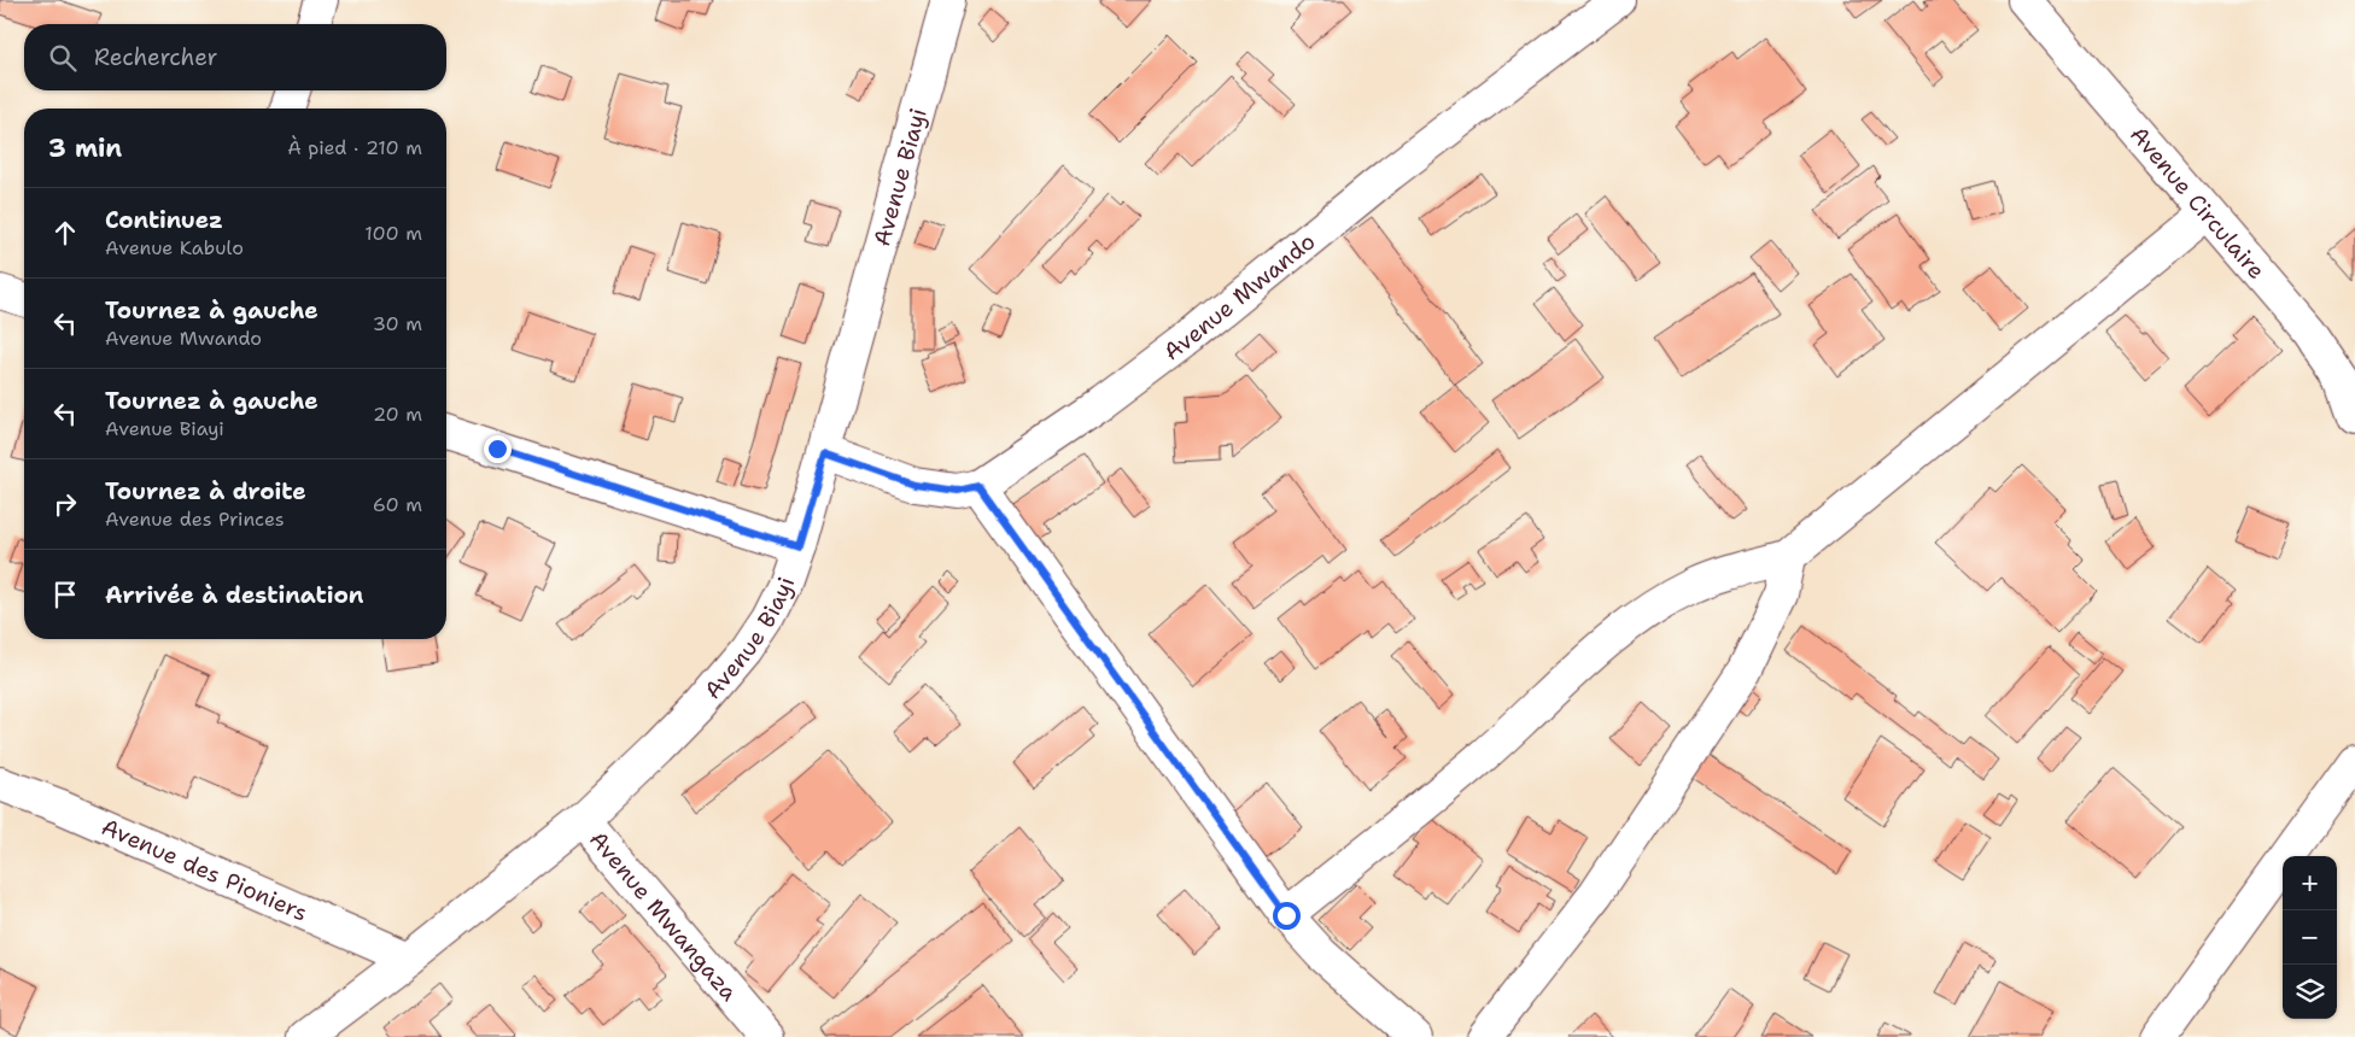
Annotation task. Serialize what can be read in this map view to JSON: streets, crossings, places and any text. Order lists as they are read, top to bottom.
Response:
{
  "streets": {
    "street": [
      "Avenue Biayi",
      "Avenue Circulaire",
      "Avenue Mwando",
      "Avenue des Pioniers",
      "Avenue Mwangaza"
    ]
  },
  "crossings": [
    ["Avenue Biayi", "Avenue Mwando"],
    ["Avenue Biayi", "Avenue des Pioniers"],
    ["Avenue Biayi", "Avenue Mwangaza"]
  ],
  "page": {
    "search": "Rechercher",
    "heading": ["3 min", "À pied · 210 m"],
    "list": [
      ["Continuez", "Avenue Kabulo", "100 m"],
      ["Tournez à gauche", "Avenue Mwando", "30 m"],
      ["Tournez à gauche", "Avenue Biayi", "20 m"],
      ["Tournez à droite", "Avenue des Princes", "60 m"],
      "Arrivée à destination"
    ],
    "map_buttons": ["+", "−"]
  }
}
